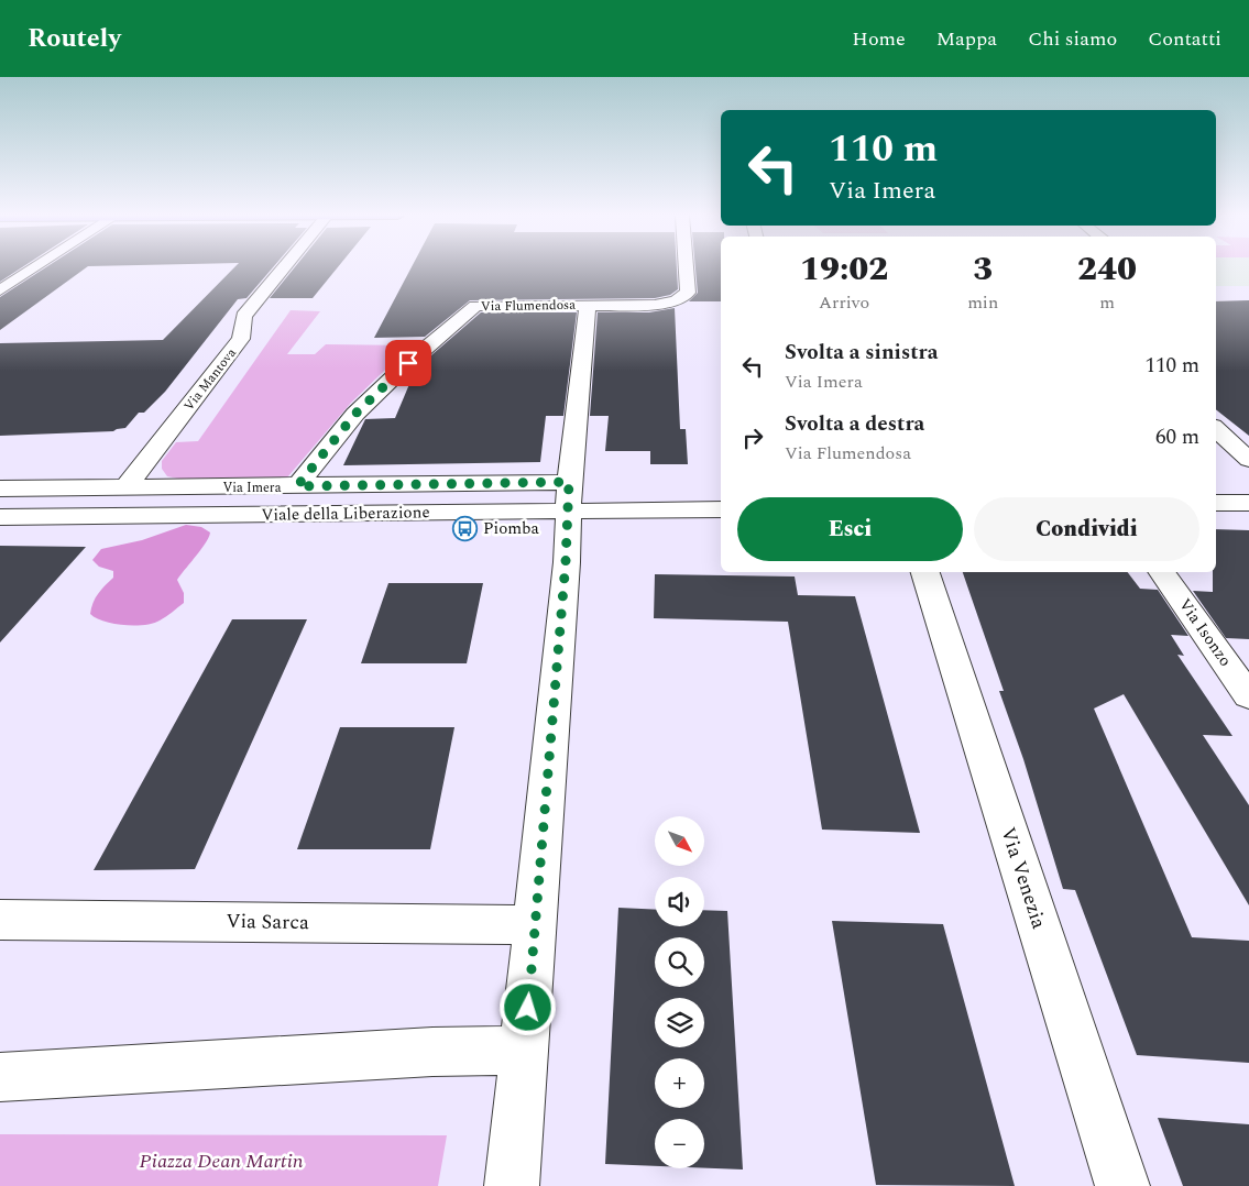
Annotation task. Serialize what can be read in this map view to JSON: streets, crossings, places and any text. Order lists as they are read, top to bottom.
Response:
{
  "streets": {
    "street": [
      "Via Flumendosa",
      "Via Mantova",
      "Via Imera",
      "Viale della Liberazione",
      "Via Isonzo",
      "Via Venezia",
      "Via Sarca"
    ]
  },
  "crossings": [
    ["Via Flumendosa", "Via Imera"],
    ["Via Mantova", "Via Imera"],
    ["Via Imera", "Viale della Liberazione"]
  ],
  "parks": ["Piazza Dean Martin"],
  "places": {
    "bus stop": ["Piomba"]
  },
  "north": "bottom right",
  "page": {
    "header": "Routely",
    "nav": [
      "Home",
      "Mappa",
      "Chi siamo",
      "Contatti"
    ],
    "turn": ["110 m", "Via Imera"],
    "eta": [
      "19:02",
      "Arrivo",
      "3",
      "min",
      "240",
      "m"
    ],
    "list": [
      {
        "name": "Svolta a sinistra",
        "note": "Via Imera",
        "value": "110 m"
      },
      {
        "name": "Svolta a destra",
        "note": "Via Flumendosa",
        "value": "60 m"
      }
    ],
    "buttons": ["Esci", "Condividi"],
    "map_buttons": ["+", "−"]
  }
}
